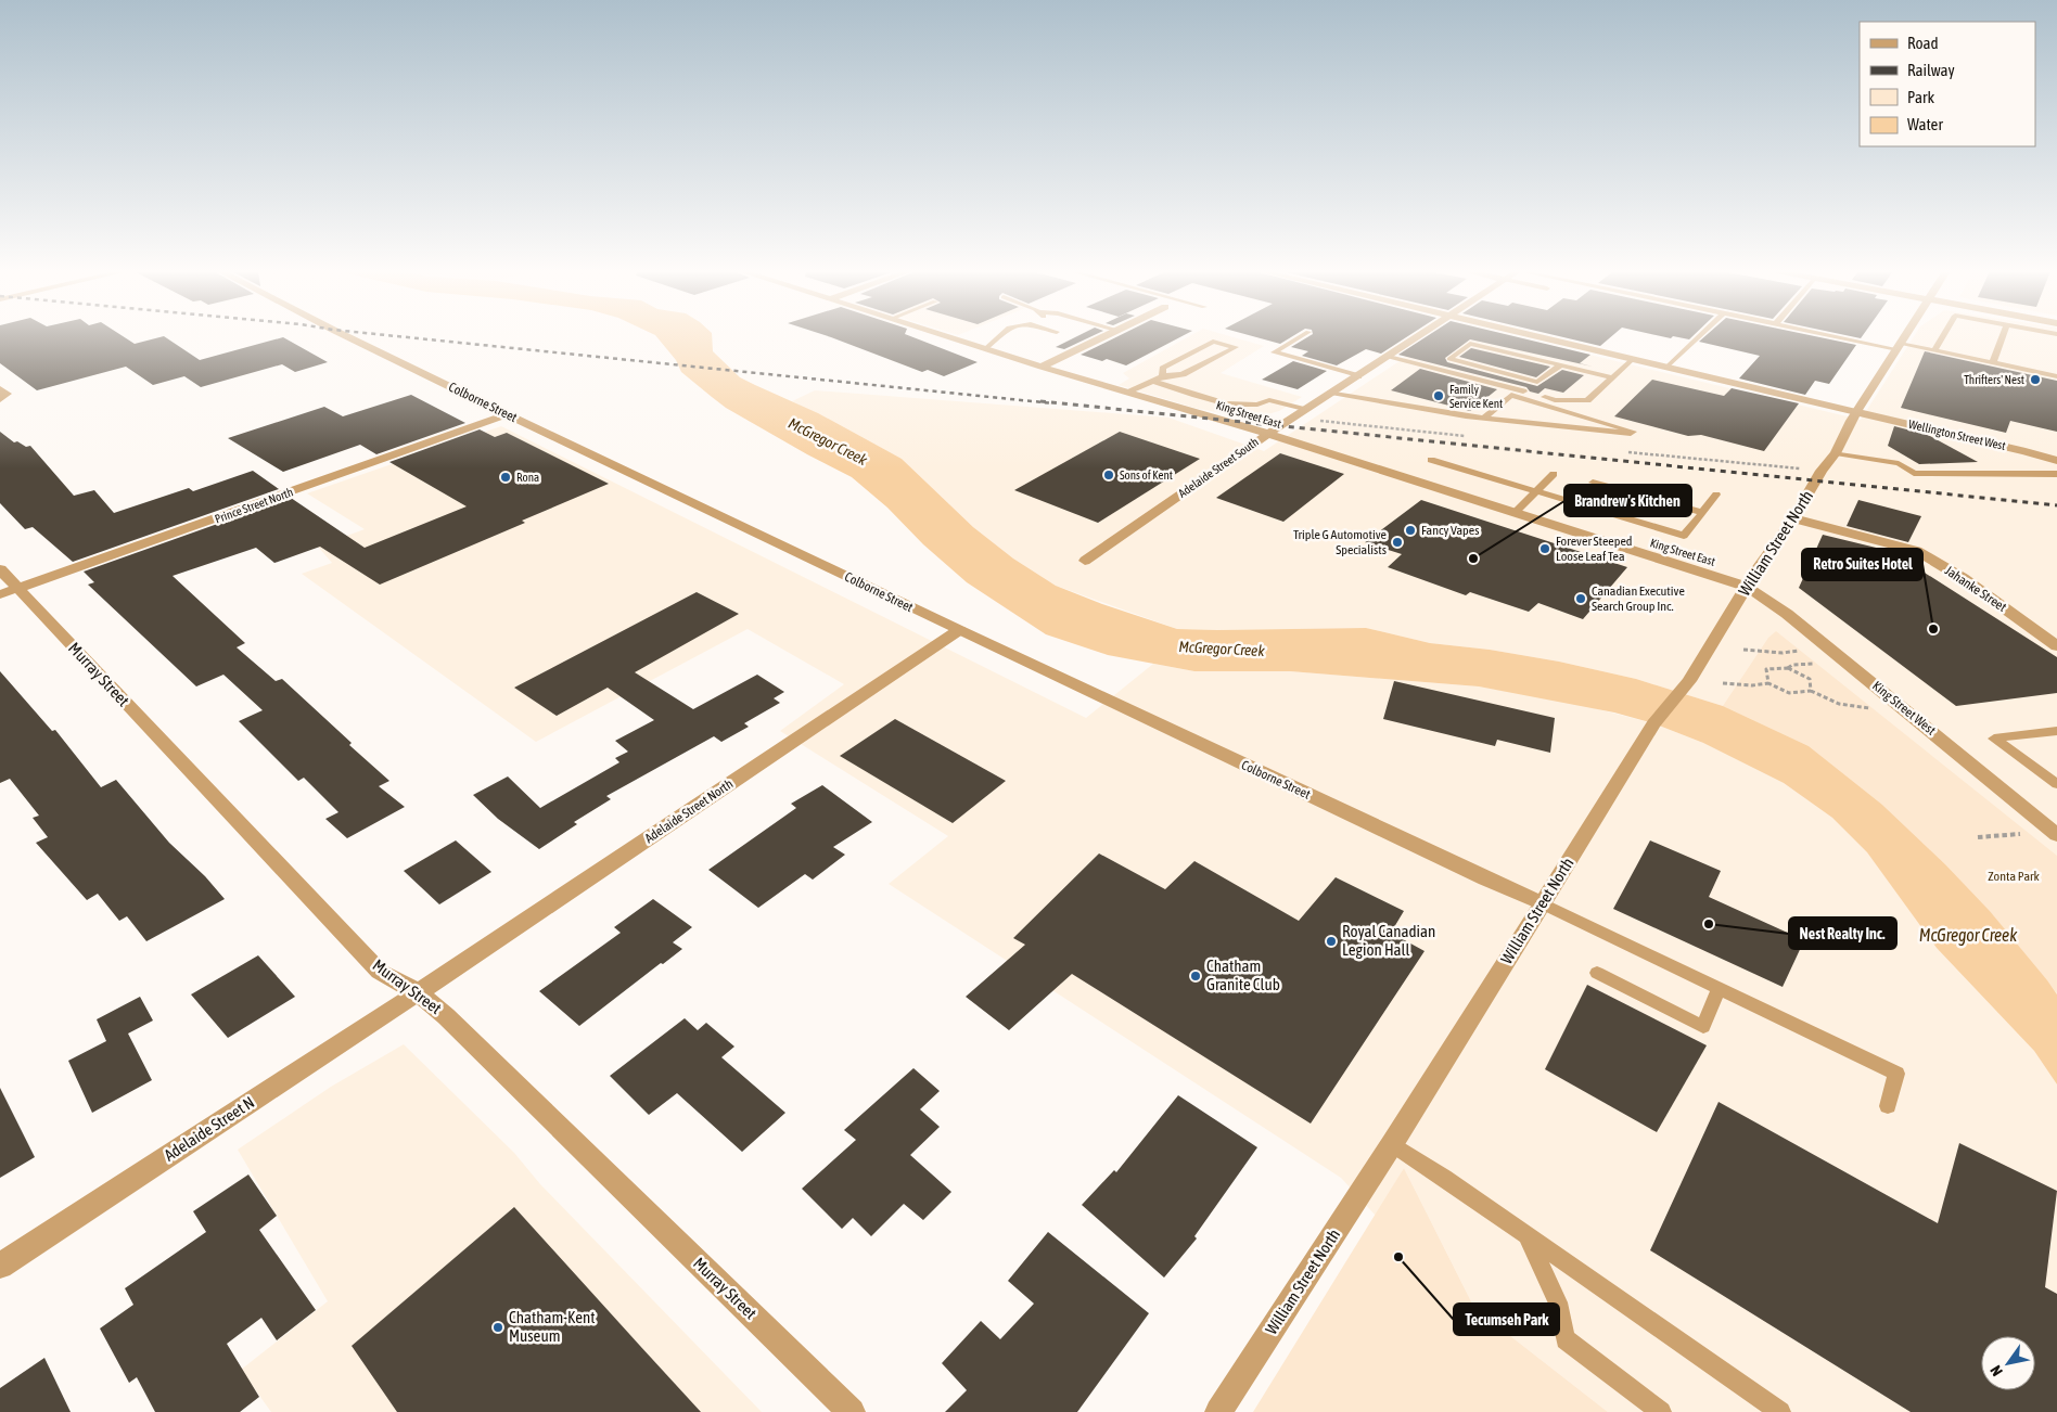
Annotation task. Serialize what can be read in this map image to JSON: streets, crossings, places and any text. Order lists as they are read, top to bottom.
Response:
{
  "streets": {
    "street": [
      "Colborne Street",
      "King Street East",
      "Wellington Street West",
      "Adelaide Street South",
      "Prince Street North",
      "William Street North",
      "Jahanke Street",
      "Murray Street",
      "King Street West",
      "Adelaide Street North",
      "Adelaide Street N"
    ]
  },
  "crossings": [
    ["Colborne Street", "Prince Street North"],
    ["Colborne Street", "William Street North"],
    ["Colborne Street", "Adelaide Street North"],
    ["King Street East", "Adelaide Street South"],
    ["King Street East", "William Street North"],
    ["King Street East", "King Street West"],
    ["Wellington Street West", "William Street North"],
    ["Prince Street North", "Murray Street"],
    ["William Street North", "Jahanke Street"],
    ["William Street North", "King Street West"],
    ["Murray Street", "Adelaide Street North"],
    ["Murray Street", "Adelaide Street N"],
    ["Adelaide Street North", "Adelaide Street N"]
  ],
  "water": ["McGregor Creek"],
  "parks": ["Zonta Park"],
  "places": [
    "Thrifters' Nest",
    "Family Service Kent",
    "Sons of Kent",
    "Rona",
    "Fancy Vapes",
    "Triple G Automotive Specialists",
    "Forever Steeped Loose Leaf Tea",
    "Brandrew's Kitchen",
    "Canadian Executive Search Group Inc.",
    "Retro Suites Hotel",
    "Nest Realty Inc.",
    "Royal Canadian Legion Hall",
    "Chatham Granite Club",
    "Tecumseh Park",
    "Chatham-Kent Museum"
  ],
  "legend": [
    "Road",
    "Railway",
    "Park",
    "Water"
  ],
  "north": "bottom left"
}
